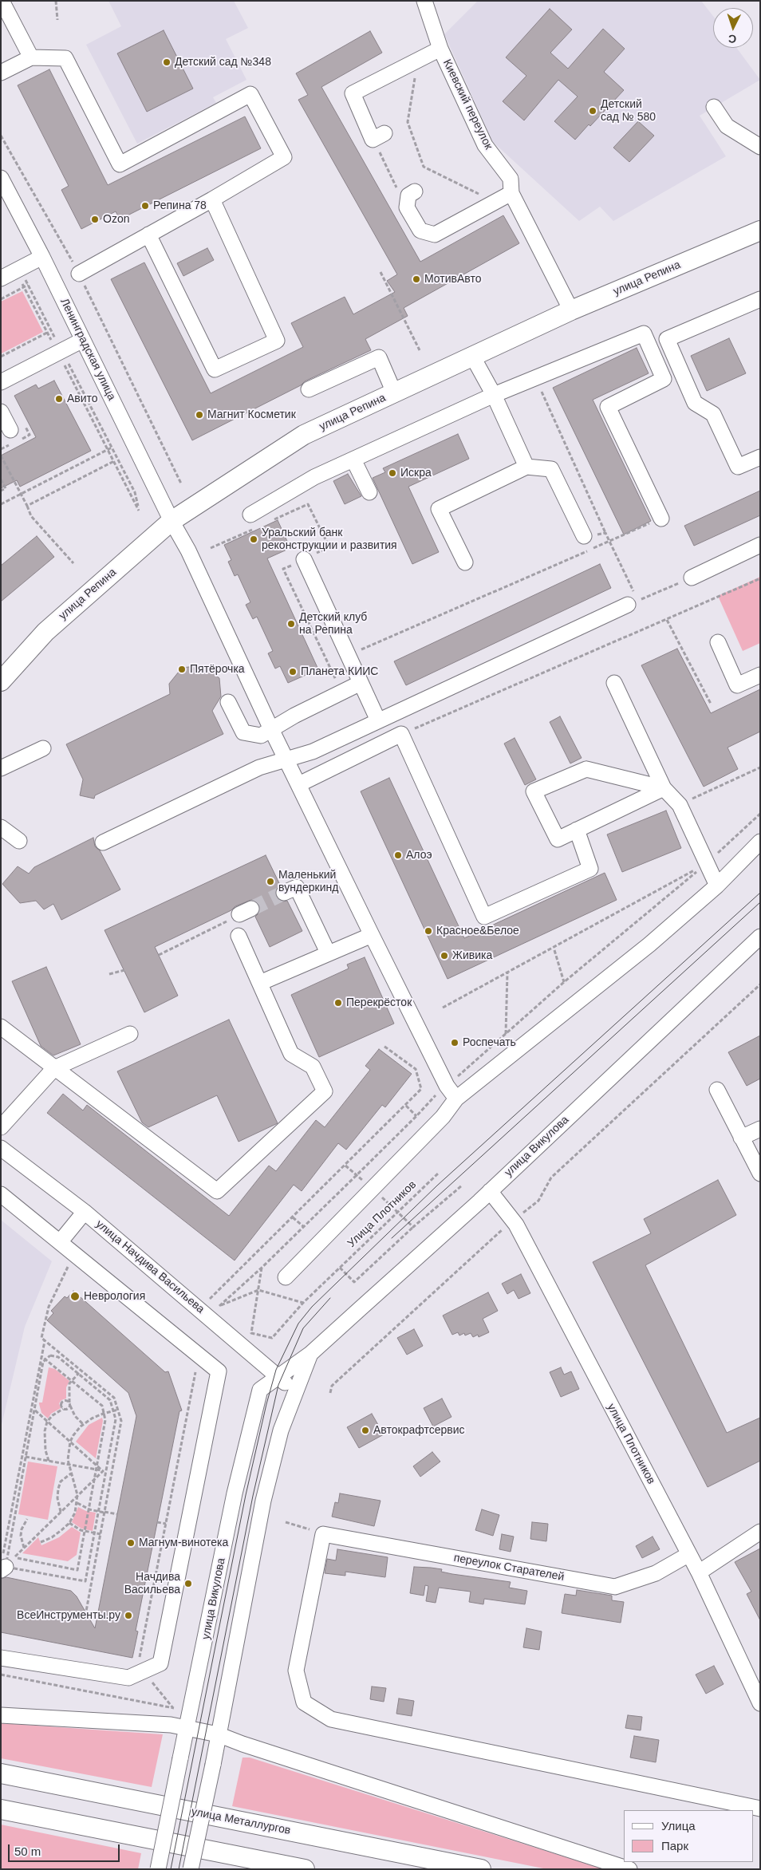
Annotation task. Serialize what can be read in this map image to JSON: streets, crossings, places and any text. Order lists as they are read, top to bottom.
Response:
{
  "streets": {
    "main road": ["улица Репина", "улица Металлургов"],
    "street": [
      "Киевский переулок",
      "Ленинградская улица",
      "улица Викулова",
      "улица Начдива Васильева",
      "улица Плотников",
      "переулок Старателей"
    ],
    "path": ["Улица Плотников"]
  },
  "crossings": [
    ["Киевский переулок", "улица Репина"],
    ["улица Репина", "Ленинградская улица"],
    ["улица Викулова", "улица Начдива Васильева"],
    ["улица Викулова", "улица Плотников"],
    ["улица Плотников", "переулок Старателей"]
  ],
  "places": [
    "Детский сад №348",
    "Детский сад № 580",
    "Репина 78",
    "Ozon",
    "МотивАвто",
    "Авито",
    "Магнит Косметик",
    "Искра",
    "Уральский банк реконструкции и развития",
    "Детский клуб на Репина",
    "Пятёрочка",
    "Планета КИИС",
    "Алоэ",
    "Маленький вундеркинд",
    "Красное&Белое",
    "Живика",
    "Перекрёсток",
    "Роспечать",
    "Неврология",
    "Автокрафтсервис",
    "Магнум-винотека",
    "Начдива Васильева",
    "ВсеИнструменты.ру"
  ],
  "legend": ["Улица", "Парк"],
  "scale_bar": "50 m",
  "north": "bottom"
}
